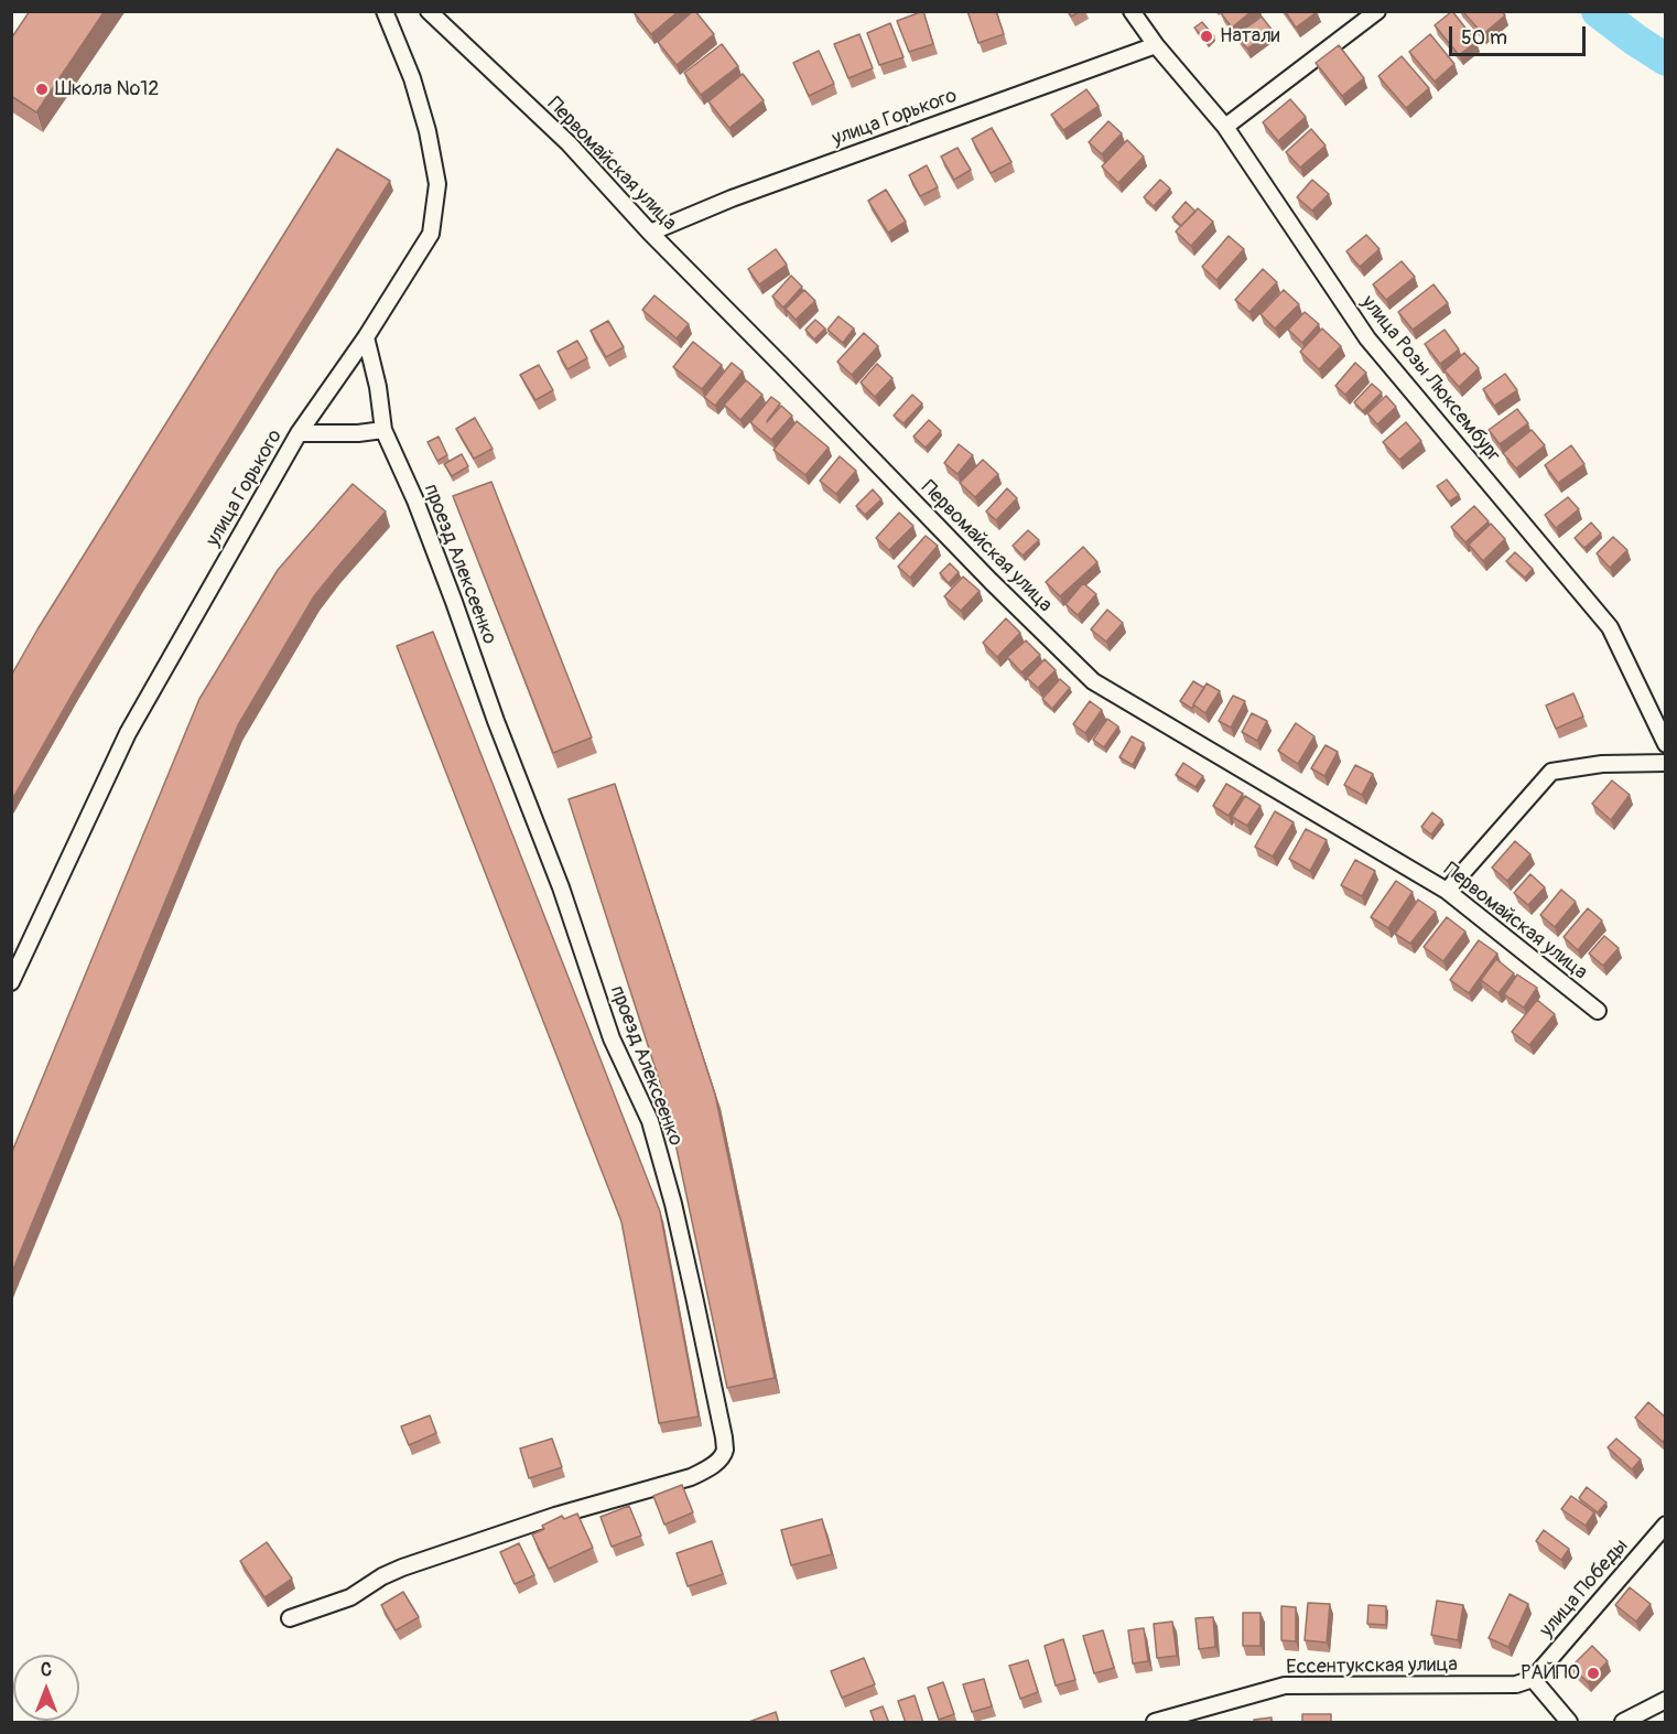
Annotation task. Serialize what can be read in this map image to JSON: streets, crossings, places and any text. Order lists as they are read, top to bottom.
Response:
{
  "streets": {
    "street": [
      "улица Горького",
      "Первомайская улица",
      "улица Розы Люксембург",
      "проезд Алексеенко",
      "улица Победы",
      "Ессентукская улица"
    ]
  },
  "crossings": [
    ["улица Горького", "Первомайская улица"],
    ["улица Горького", "улица Розы Люксембург"],
    ["улица Горького", "проезд Алексеенко"],
    ["улица Победы", "Ессентукская улица"]
  ],
  "places": ["Натали", "Школа №12", "РАЙПО"],
  "scale_bar": "50 m",
  "north": "top"
}
